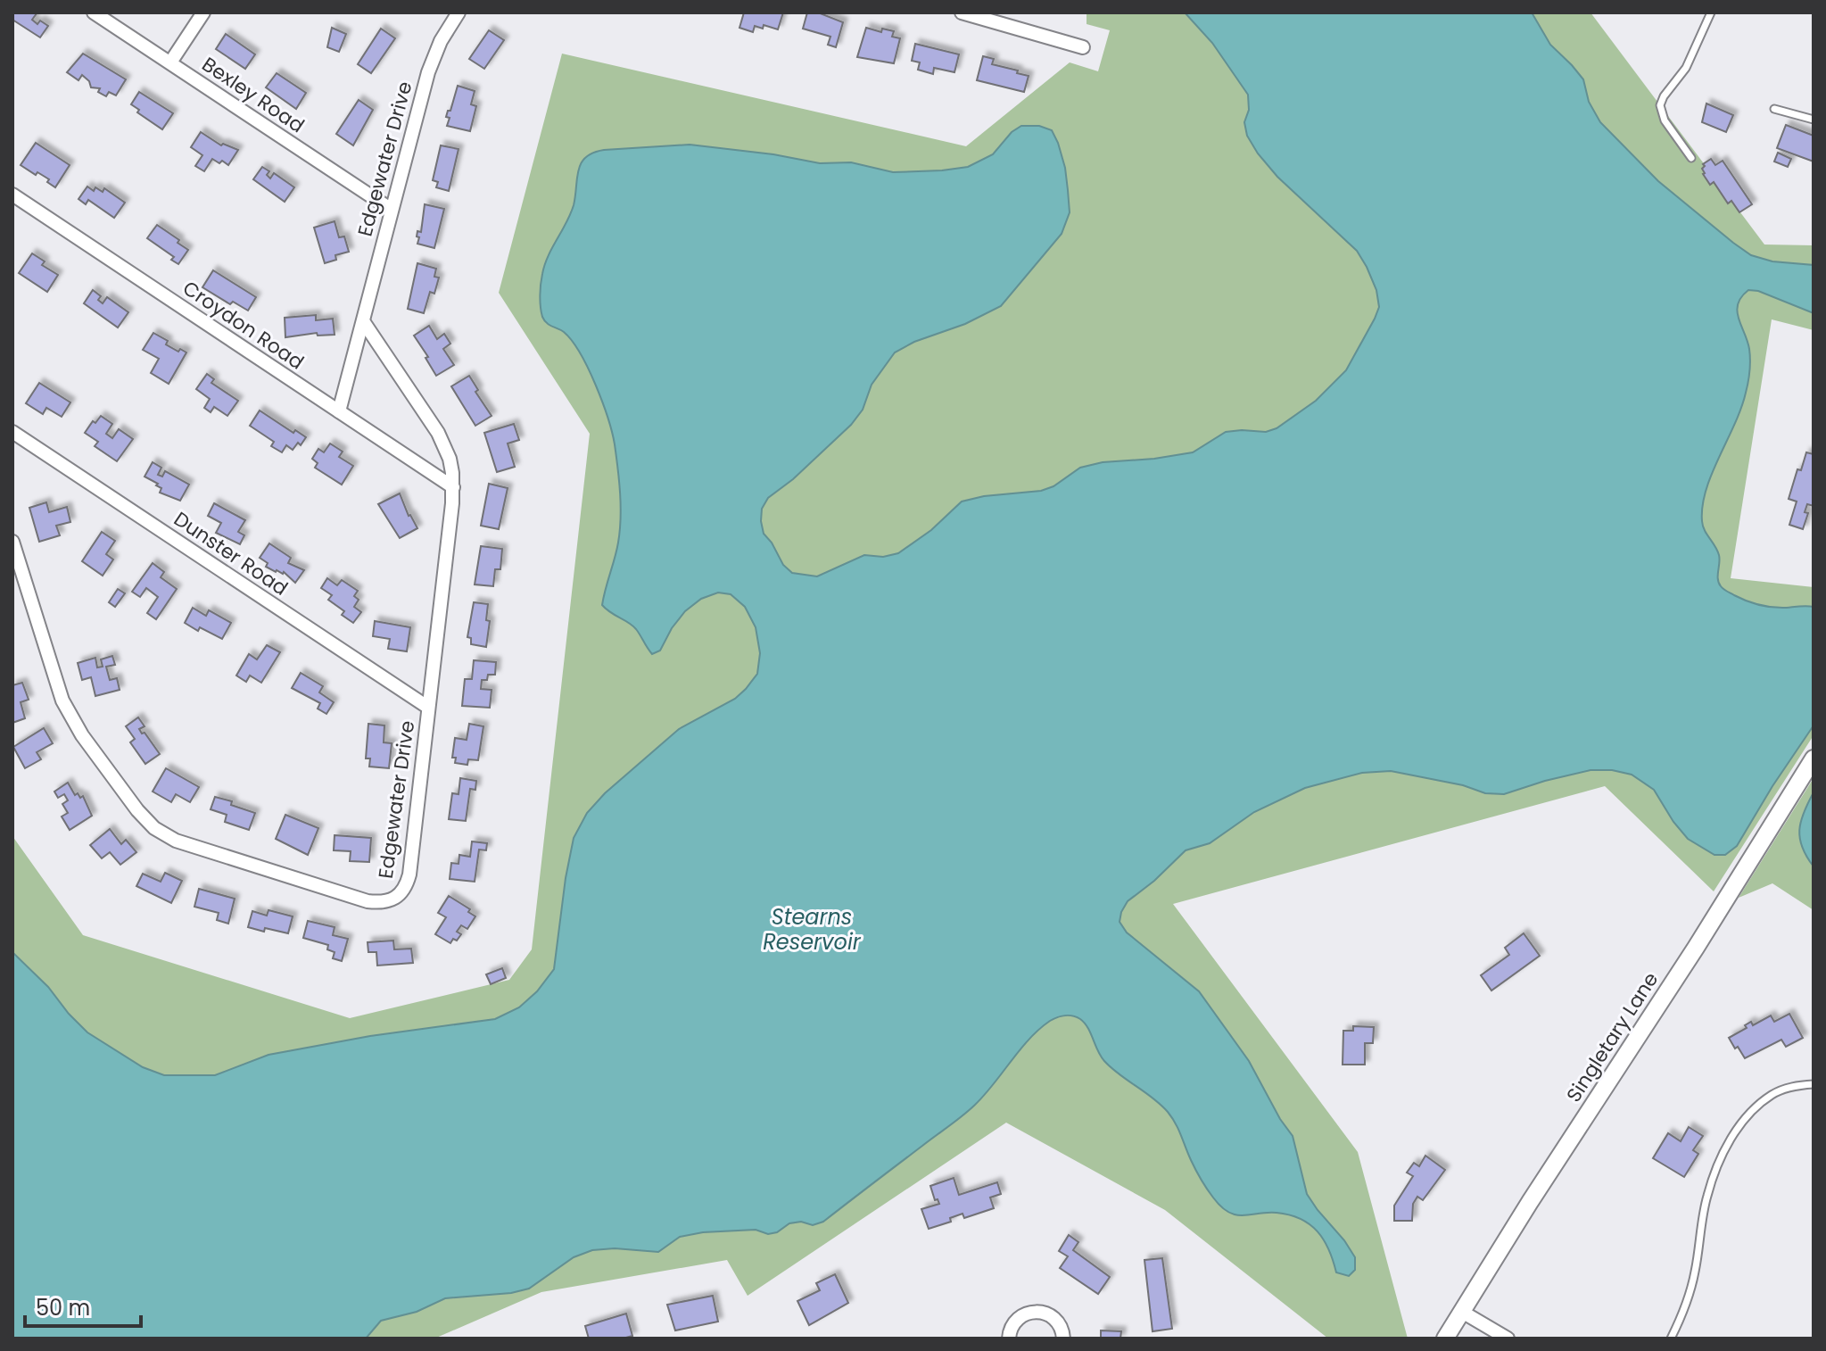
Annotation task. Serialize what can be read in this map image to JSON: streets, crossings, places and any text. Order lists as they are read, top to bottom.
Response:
{
  "streets": {
    "street": [
      "Bexley Road",
      "Edgewater Drive",
      "Croydon Road",
      "Dunster Road",
      "Singletary Lane"
    ]
  },
  "crossings": [
    ["Bexley Road", "Edgewater Drive"],
    ["Edgewater Drive", "Croydon Road"],
    ["Edgewater Drive", "Dunster Road"]
  ],
  "water": ["Stearns Reservoir"],
  "scale_bar": "50 m"
}
